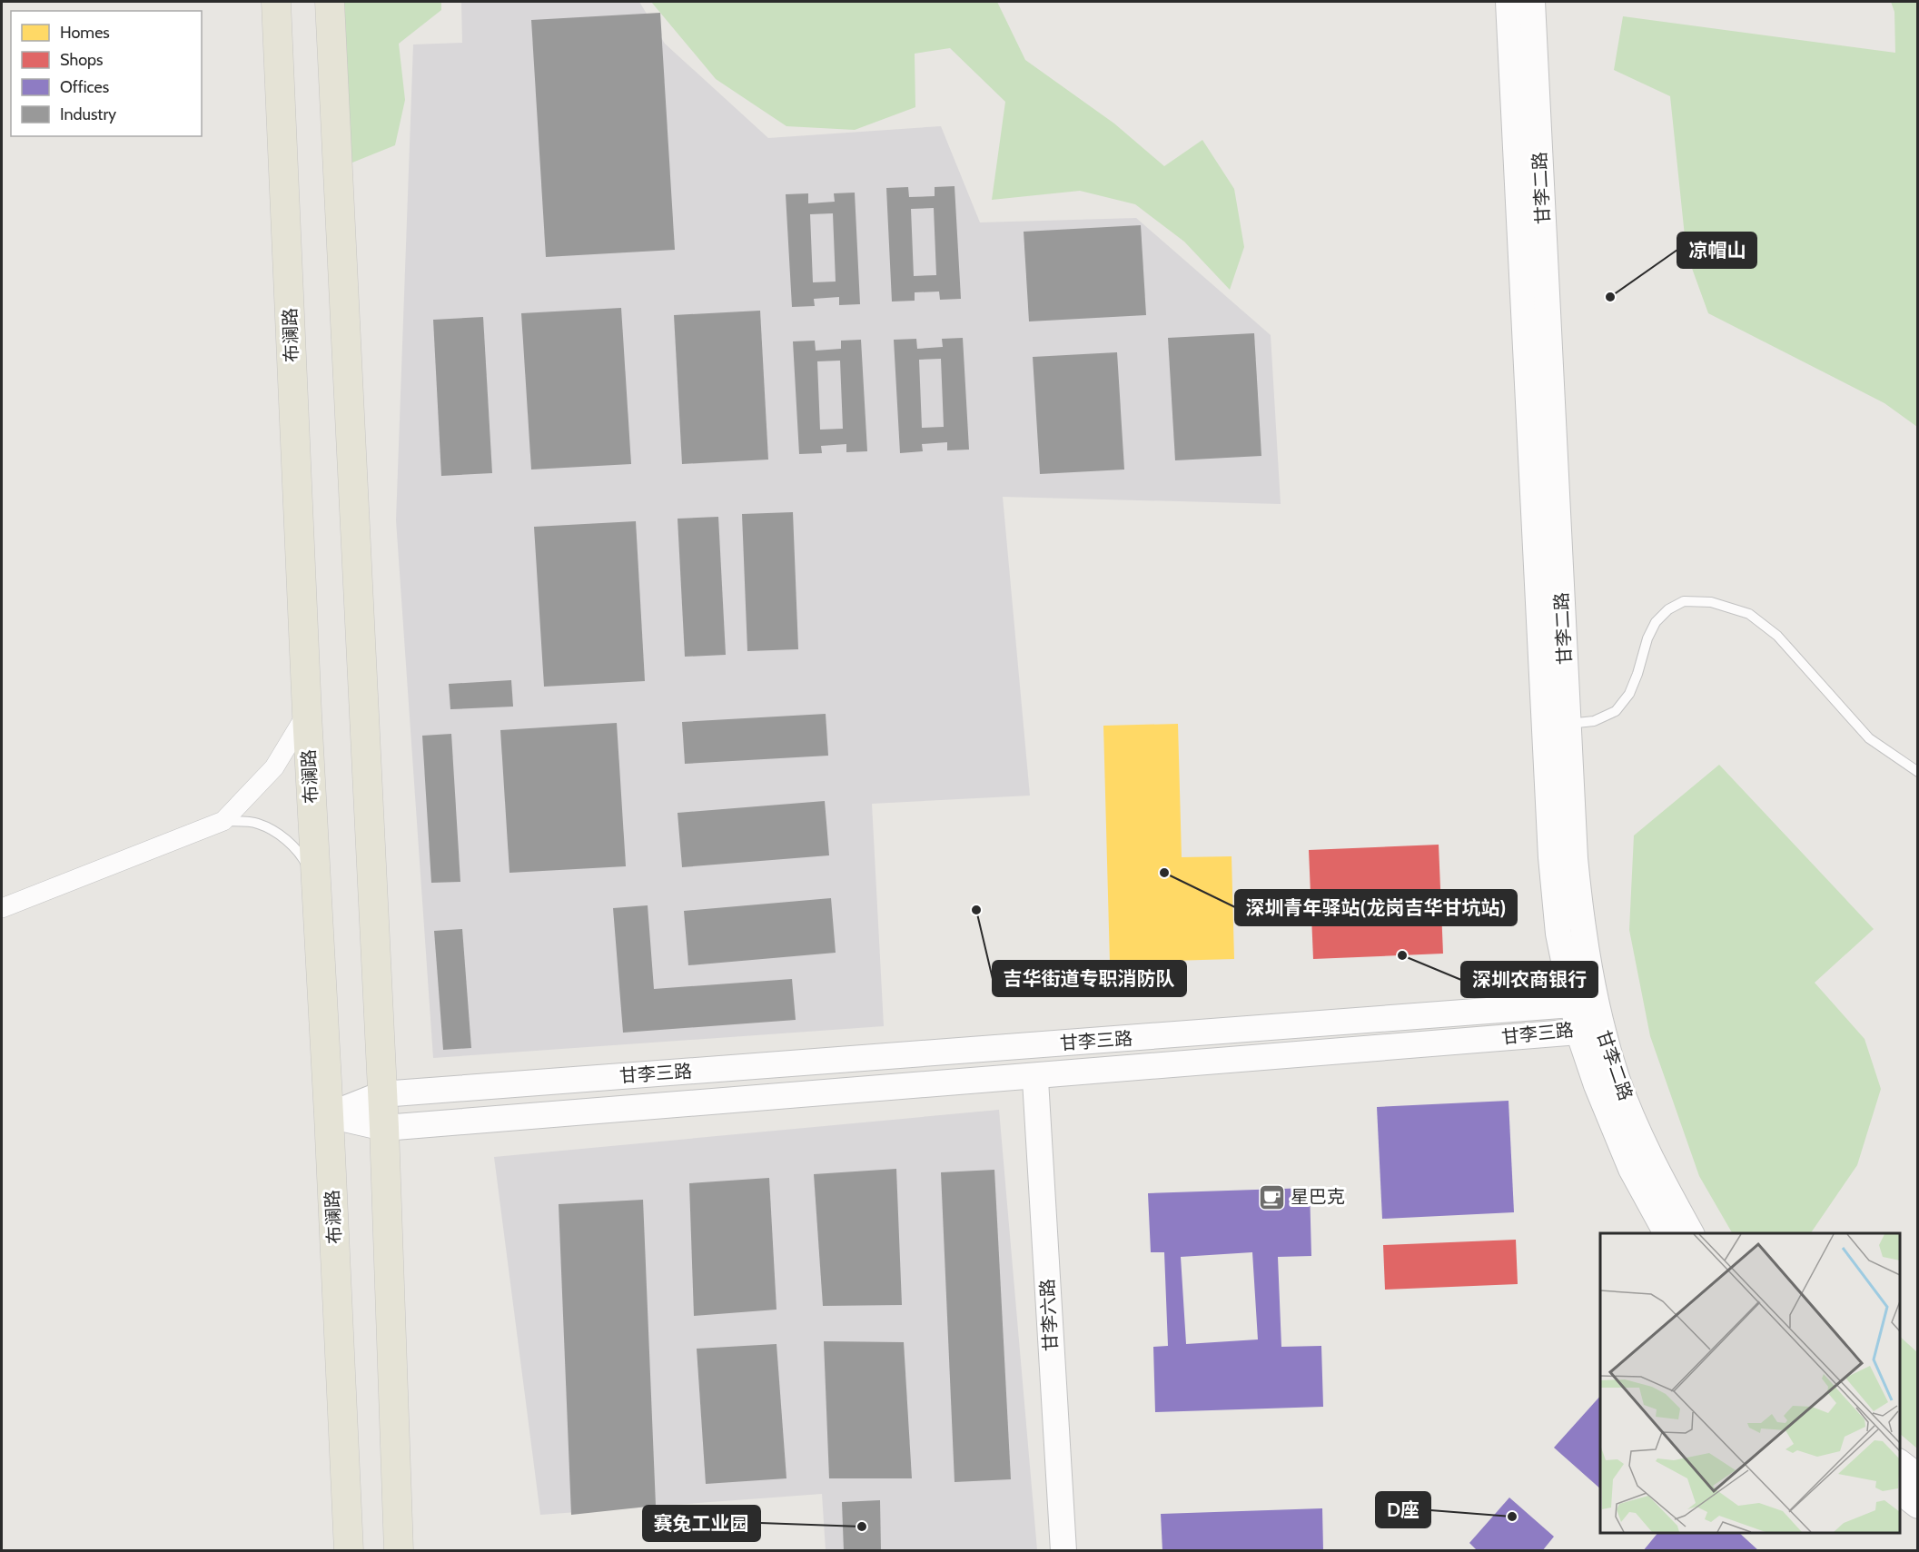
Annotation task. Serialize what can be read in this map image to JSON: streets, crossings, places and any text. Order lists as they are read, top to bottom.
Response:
{
  "streets": {
    "main road": ["布澜路"],
    "street": ["甘李二路", "甘李三路", "甘李六路"]
  },
  "crossings": [
    ["甘李二路", "甘李三路"],
    ["布澜路", "甘李三路"]
  ],
  "places": {
    "other": [
      "凉帽山",
      "深圳青年驿站(龙岗吉华甘坑站)",
      "吉华街道专职消防队",
      "深圳农商银行",
      "D座",
      "赛兔工业园"
    ],
    "cafe": ["星巴克"]
  },
  "legend": [
    "Homes",
    "Shops",
    "Offices",
    "Industry"
  ]
}
